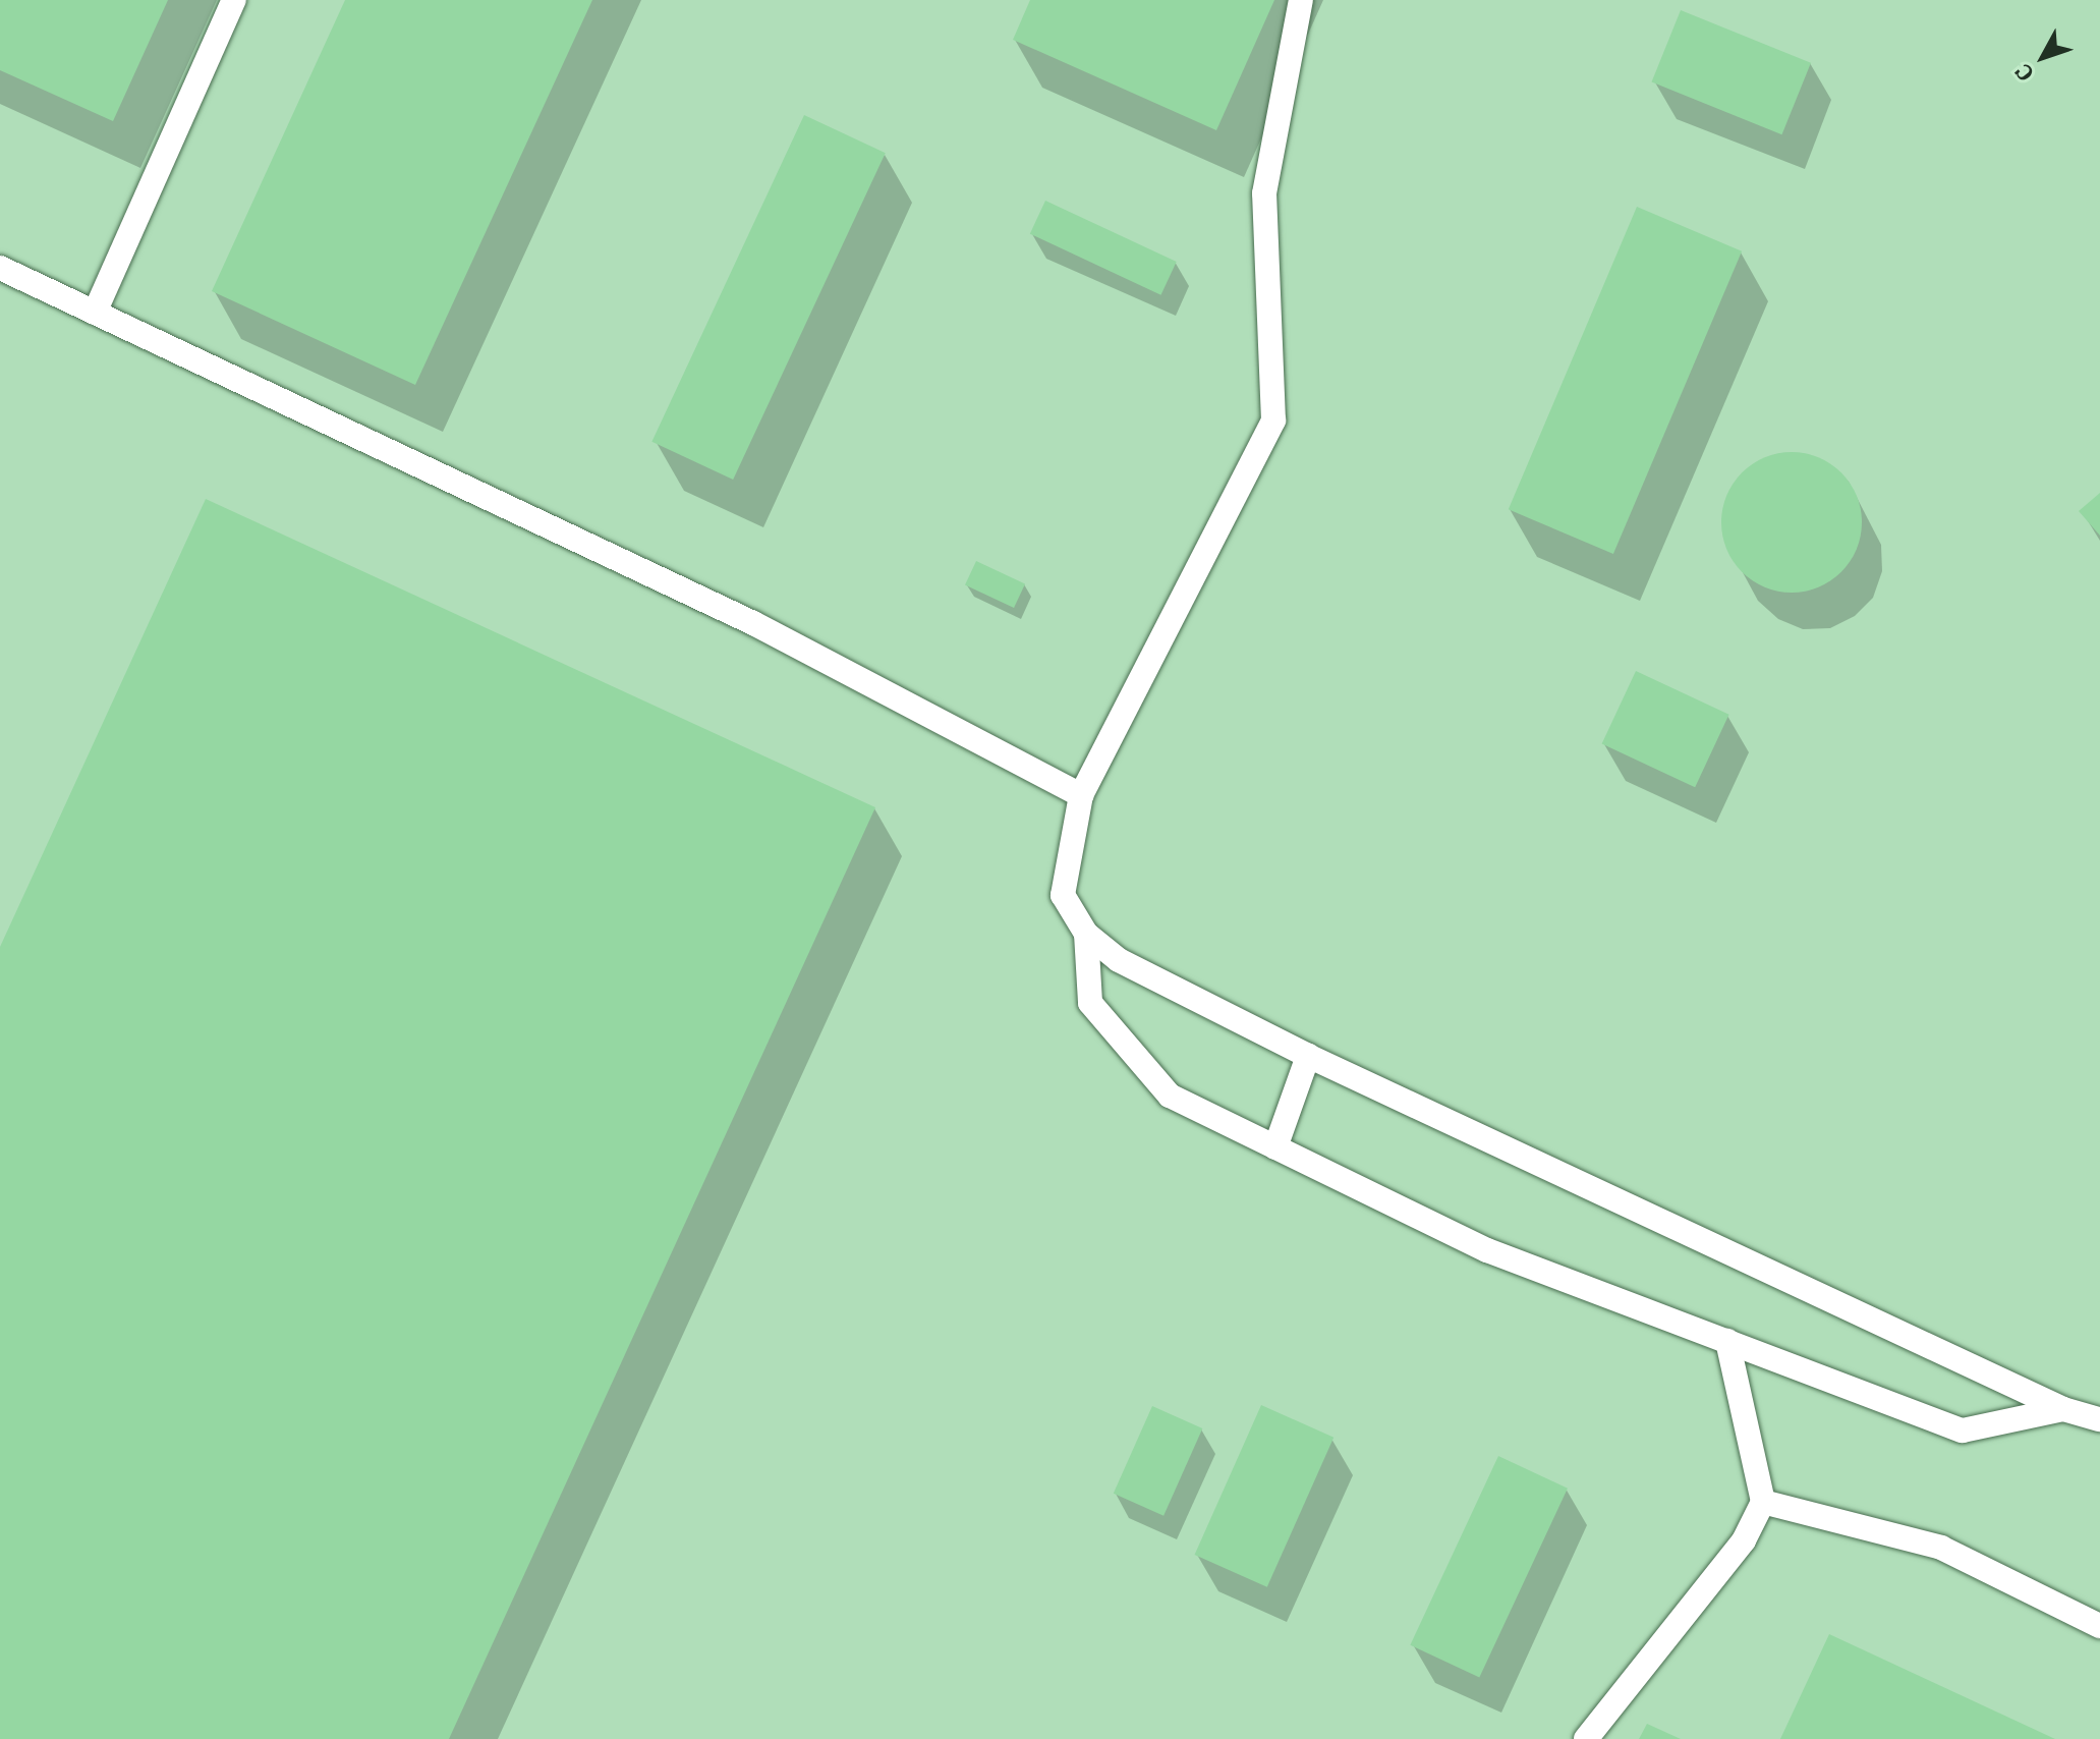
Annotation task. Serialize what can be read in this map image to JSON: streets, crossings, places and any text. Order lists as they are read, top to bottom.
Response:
{
  "north": "bottom left"
}
